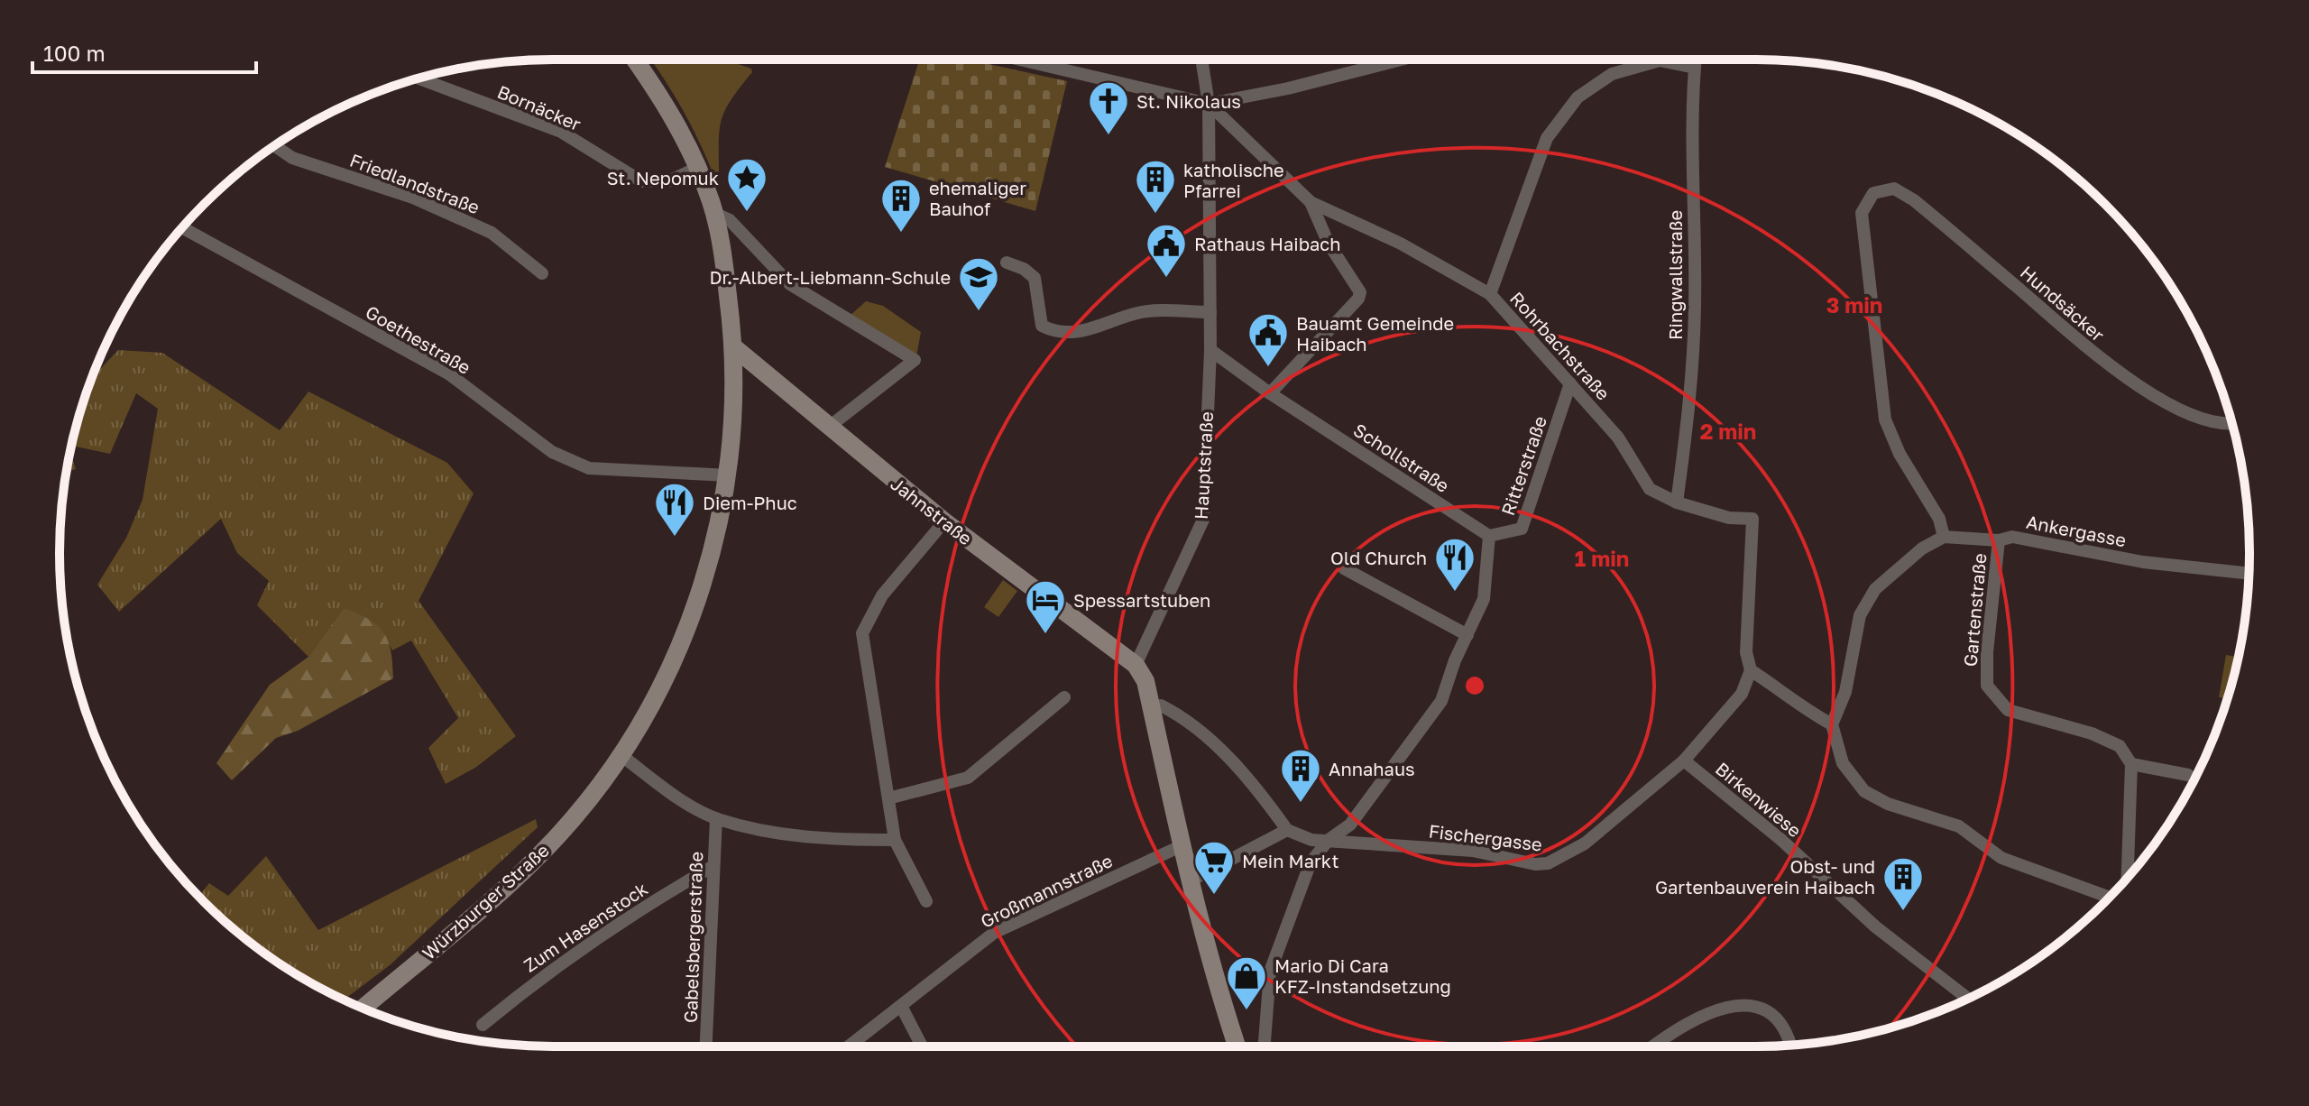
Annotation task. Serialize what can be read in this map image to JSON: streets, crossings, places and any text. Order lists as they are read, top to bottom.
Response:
{
  "streets": {
    "main road": ["Jahnstraße", "Würzburger Straße"],
    "street": [
      "Bornäcker",
      "Friedlandstraße",
      "Ringwallstraße",
      "Hundsäcker",
      "Goethestraße",
      "Rohrbachstraße",
      "Schollstraße",
      "Hauptstraße",
      "Ritterstraße",
      "Ankergasse",
      "Gartenstraße",
      "Birkenwiese",
      "Fischergasse",
      "Großmannstraße",
      "Zum Hasenstock",
      "Gabelsbergerstraße"
    ]
  },
  "crossings": [
    ["Bornäcker", "Würzburger Straße"],
    ["Ringwallstraße", "Rohrbachstraße"],
    ["Hundsäcker", "Ankergasse"],
    ["Goethestraße", "Würzburger Straße"],
    ["Rohrbachstraße", "Hauptstraße"],
    ["Rohrbachstraße", "Ritterstraße"],
    ["Rohrbachstraße", "Fischergasse"],
    ["Schollstraße", "Hauptstraße"],
    ["Schollstraße", "Ritterstraße"],
    ["Hauptstraße", "Jahnstraße"],
    ["Jahnstraße", "Würzburger Straße"],
    ["Ankergasse", "Gartenstraße"],
    ["Birkenwiese", "Fischergasse"],
    ["Zum Hasenstock", "Gabelsbergerstraße"]
  ],
  "places": {
    "church": ["St. Nikolaus"],
    "place": ["St. Nepomuk"],
    "building": [
      "katholische Pfarrei",
      "ehemaliger Bauhof",
      "Annahaus",
      "Obst- und Gartenbauverein Haibach"
    ],
    "public building": ["Rathaus Haibach", "Bauamt Gemeinde Haibach"],
    "school or university": ["Dr.-Albert-Liebmann-Schule"],
    "restaurant": ["Diem-Phuc", "Old Church"],
    "hotel": ["Spessartstuben"],
    "supermarket": ["Mein Markt"],
    "shop": ["Mario Di Cara KFZ-Instandsetzung"]
  },
  "scale_bar": "100 m",
  "rings": ["3 min", "2 min", "1 min"]
}
